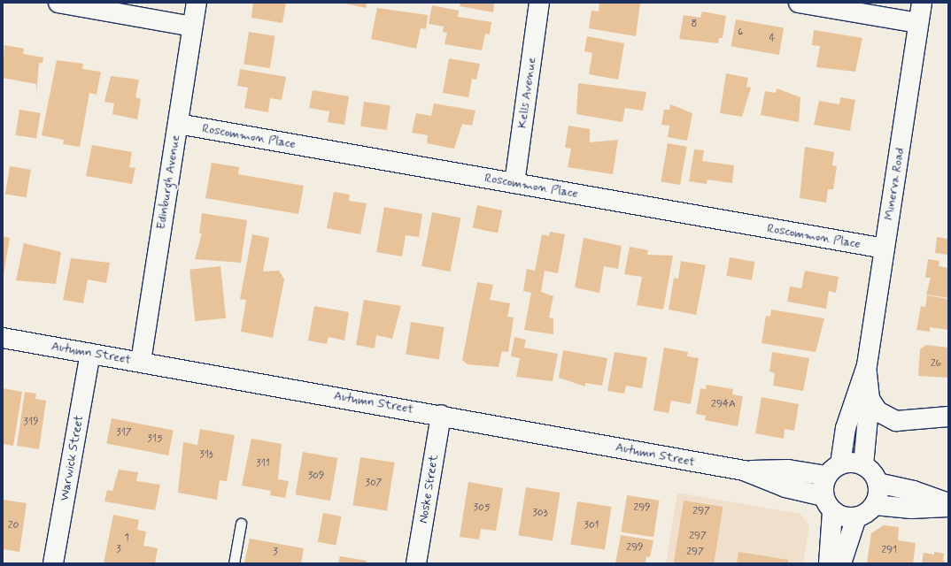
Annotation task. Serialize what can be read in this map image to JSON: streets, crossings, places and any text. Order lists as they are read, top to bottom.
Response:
{
  "streets": {
    "street": [
      "Kells Avenue",
      "Roscommon Place",
      "Edinburgh Avenue",
      "Minerva Road",
      "Autumn Street",
      "Warwick Street",
      "Noske Street"
    ]
  },
  "crossings": [
    ["Kells Avenue", "Roscommon Place"],
    ["Roscommon Place", "Edinburgh Avenue"],
    ["Roscommon Place", "Minerva Road"],
    ["Edinburgh Avenue", "Autumn Street"],
    ["Minerva Road", "Autumn Street"],
    ["Autumn Street", "Warwick Street"],
    ["Autumn Street", "Noske Street"]
  ],
  "house_numbers": [
    "8",
    "6",
    "4",
    "26",
    "294A",
    "319",
    "317",
    "315",
    "313",
    "311",
    "309",
    "307",
    "305",
    "299",
    "297",
    "303",
    "20",
    "301",
    "297",
    "1",
    "299",
    "3",
    "291",
    "3",
    "297"
  ]
}
